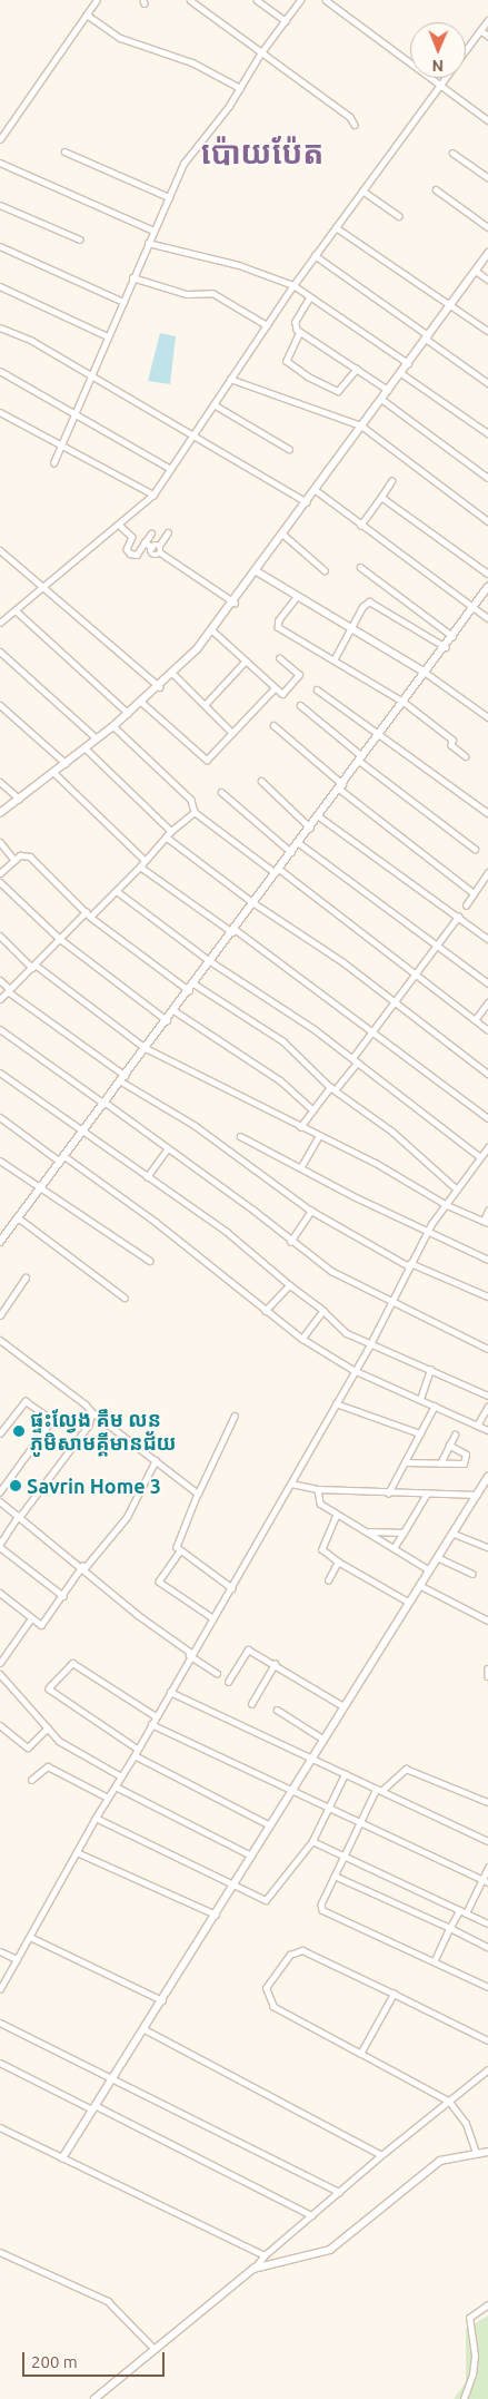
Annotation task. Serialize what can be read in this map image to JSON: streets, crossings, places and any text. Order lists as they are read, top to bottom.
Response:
{
  "districts": ["ប៉ោយប៉ែត"],
  "places": ["ផ្ទះល្វែង គឹម លន ភូមិសាមគ្គីមានជ័យ", "Savrin Home 3"],
  "scale_bar": "200 m",
  "north": "bottom"
}
